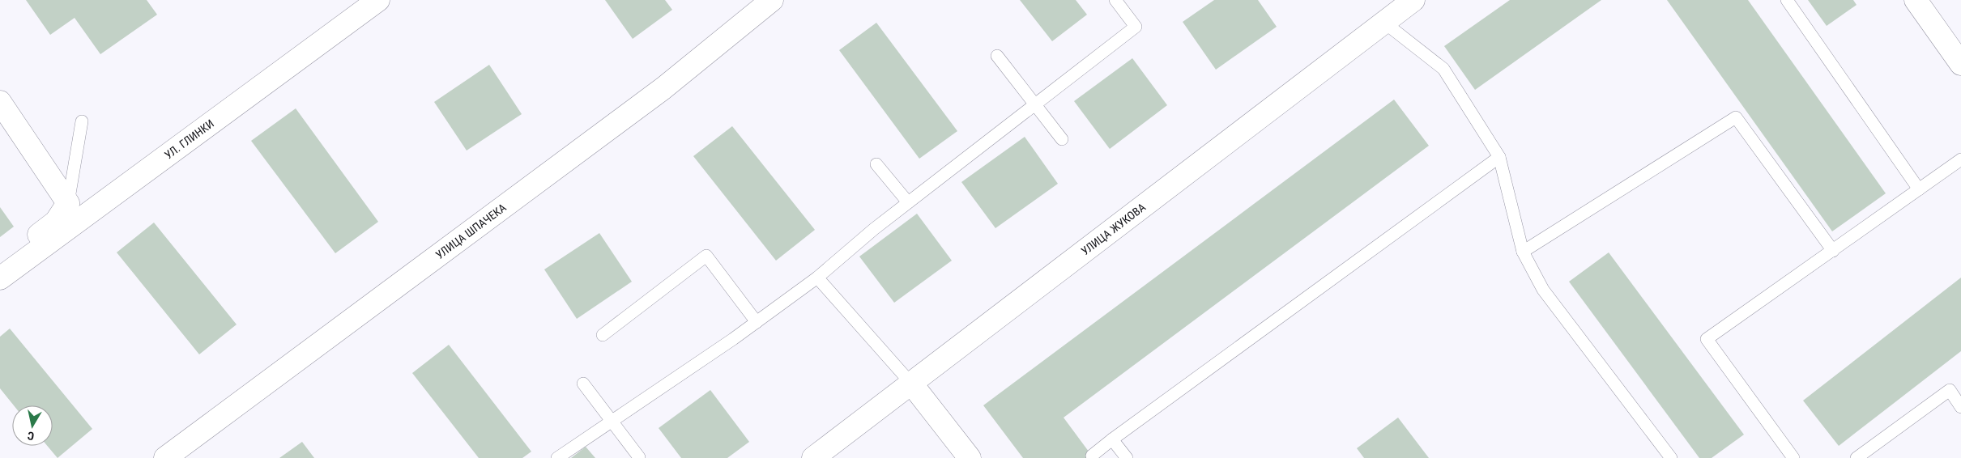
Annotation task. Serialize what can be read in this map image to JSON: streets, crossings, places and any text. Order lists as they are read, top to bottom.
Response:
{
  "streets": {
    "street": ["УЛ. ГЛИНКИ", "УЛИЦА ЖУКОВА", "УЛИЦА ШПАЧЕКА"]
  },
  "north": "bottom"
}
